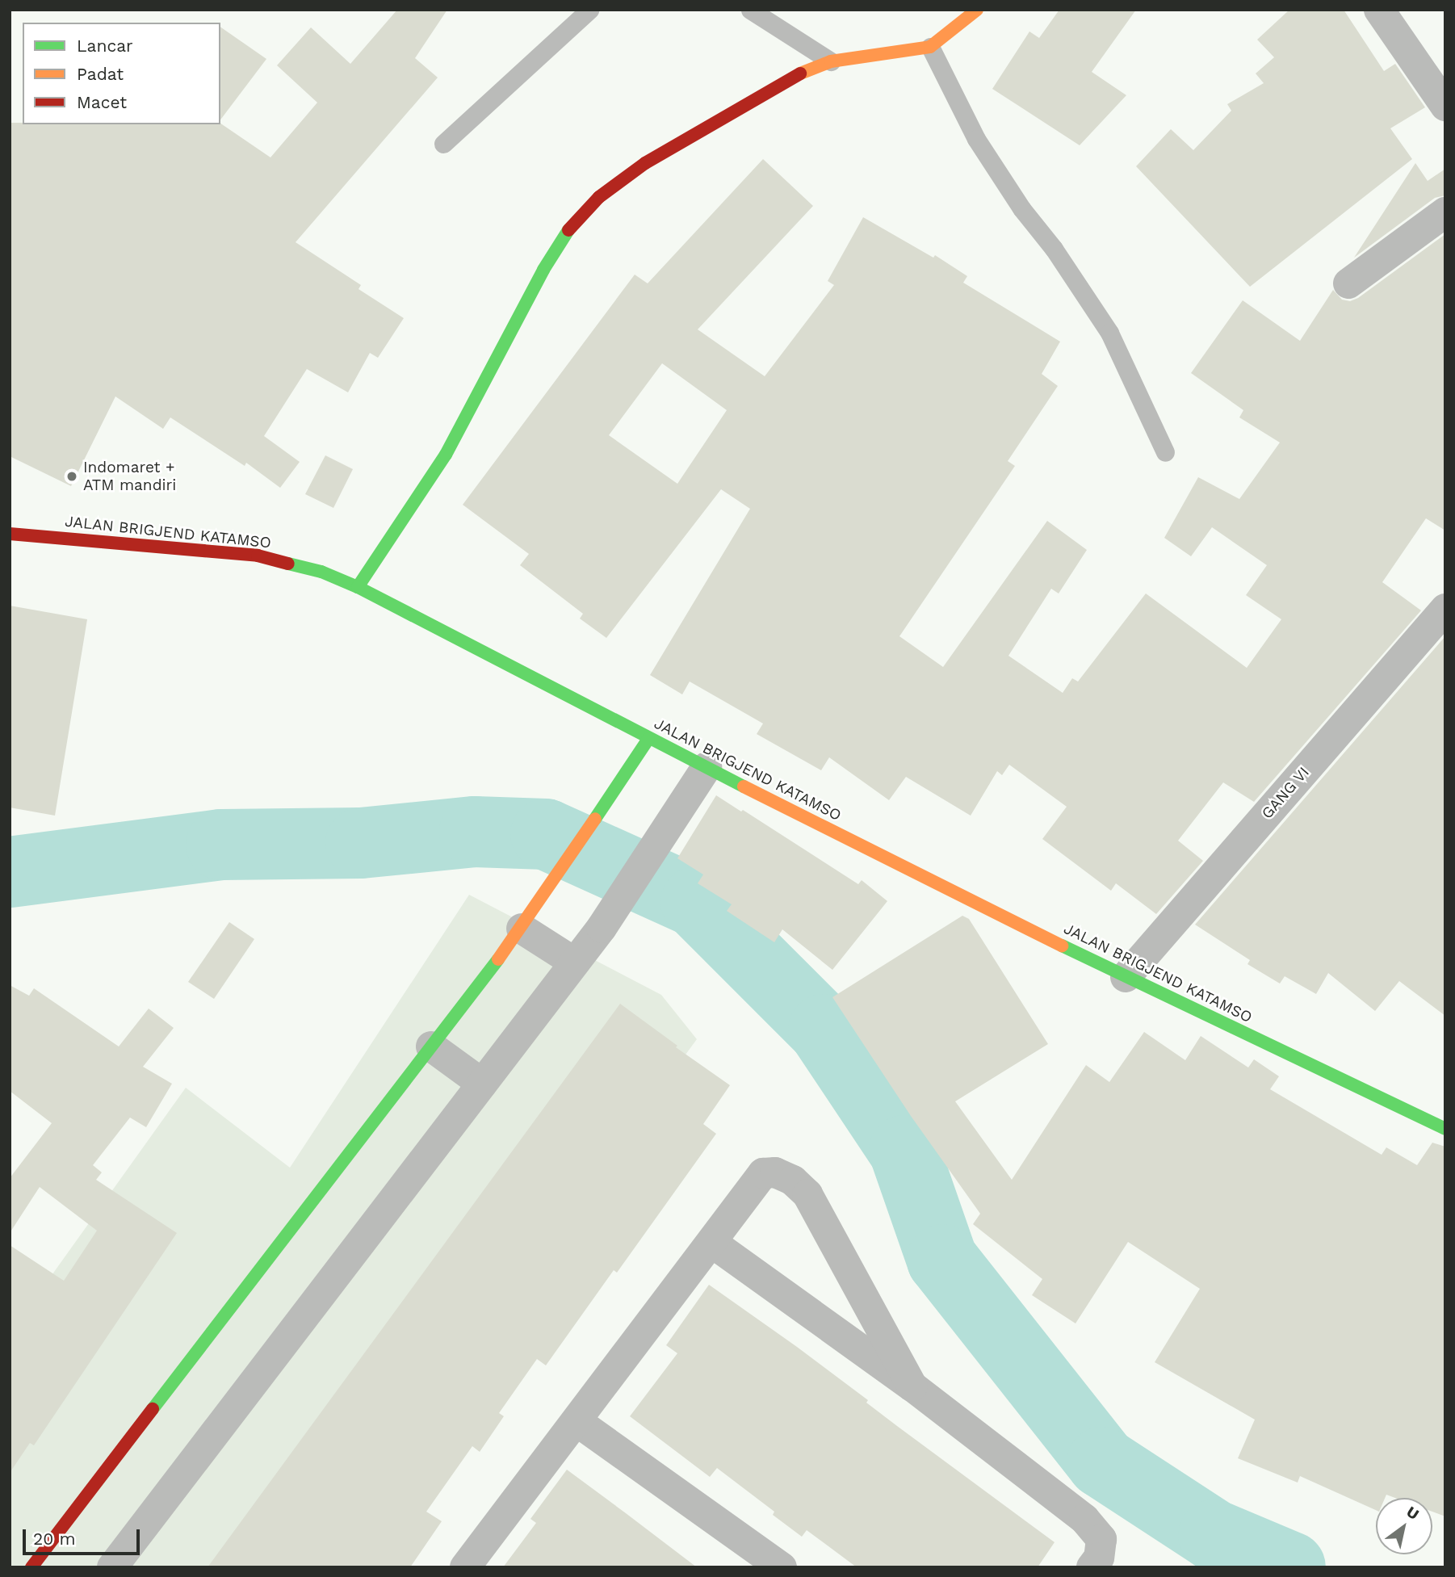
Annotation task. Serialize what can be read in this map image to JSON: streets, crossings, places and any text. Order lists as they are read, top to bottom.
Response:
{
  "streets": {
    "street": ["JALAN BRIGJEND KATAMSO", "GANG VI"]
  },
  "crossings": [
    ["JALAN BRIGJEND KATAMSO", "GANG VI"]
  ],
  "places": ["Indomaret + ATM mandiri"],
  "legend": ["Lancar", "Padat", "Macet"],
  "scale_bar": "20 m",
  "north": "top right"
}
